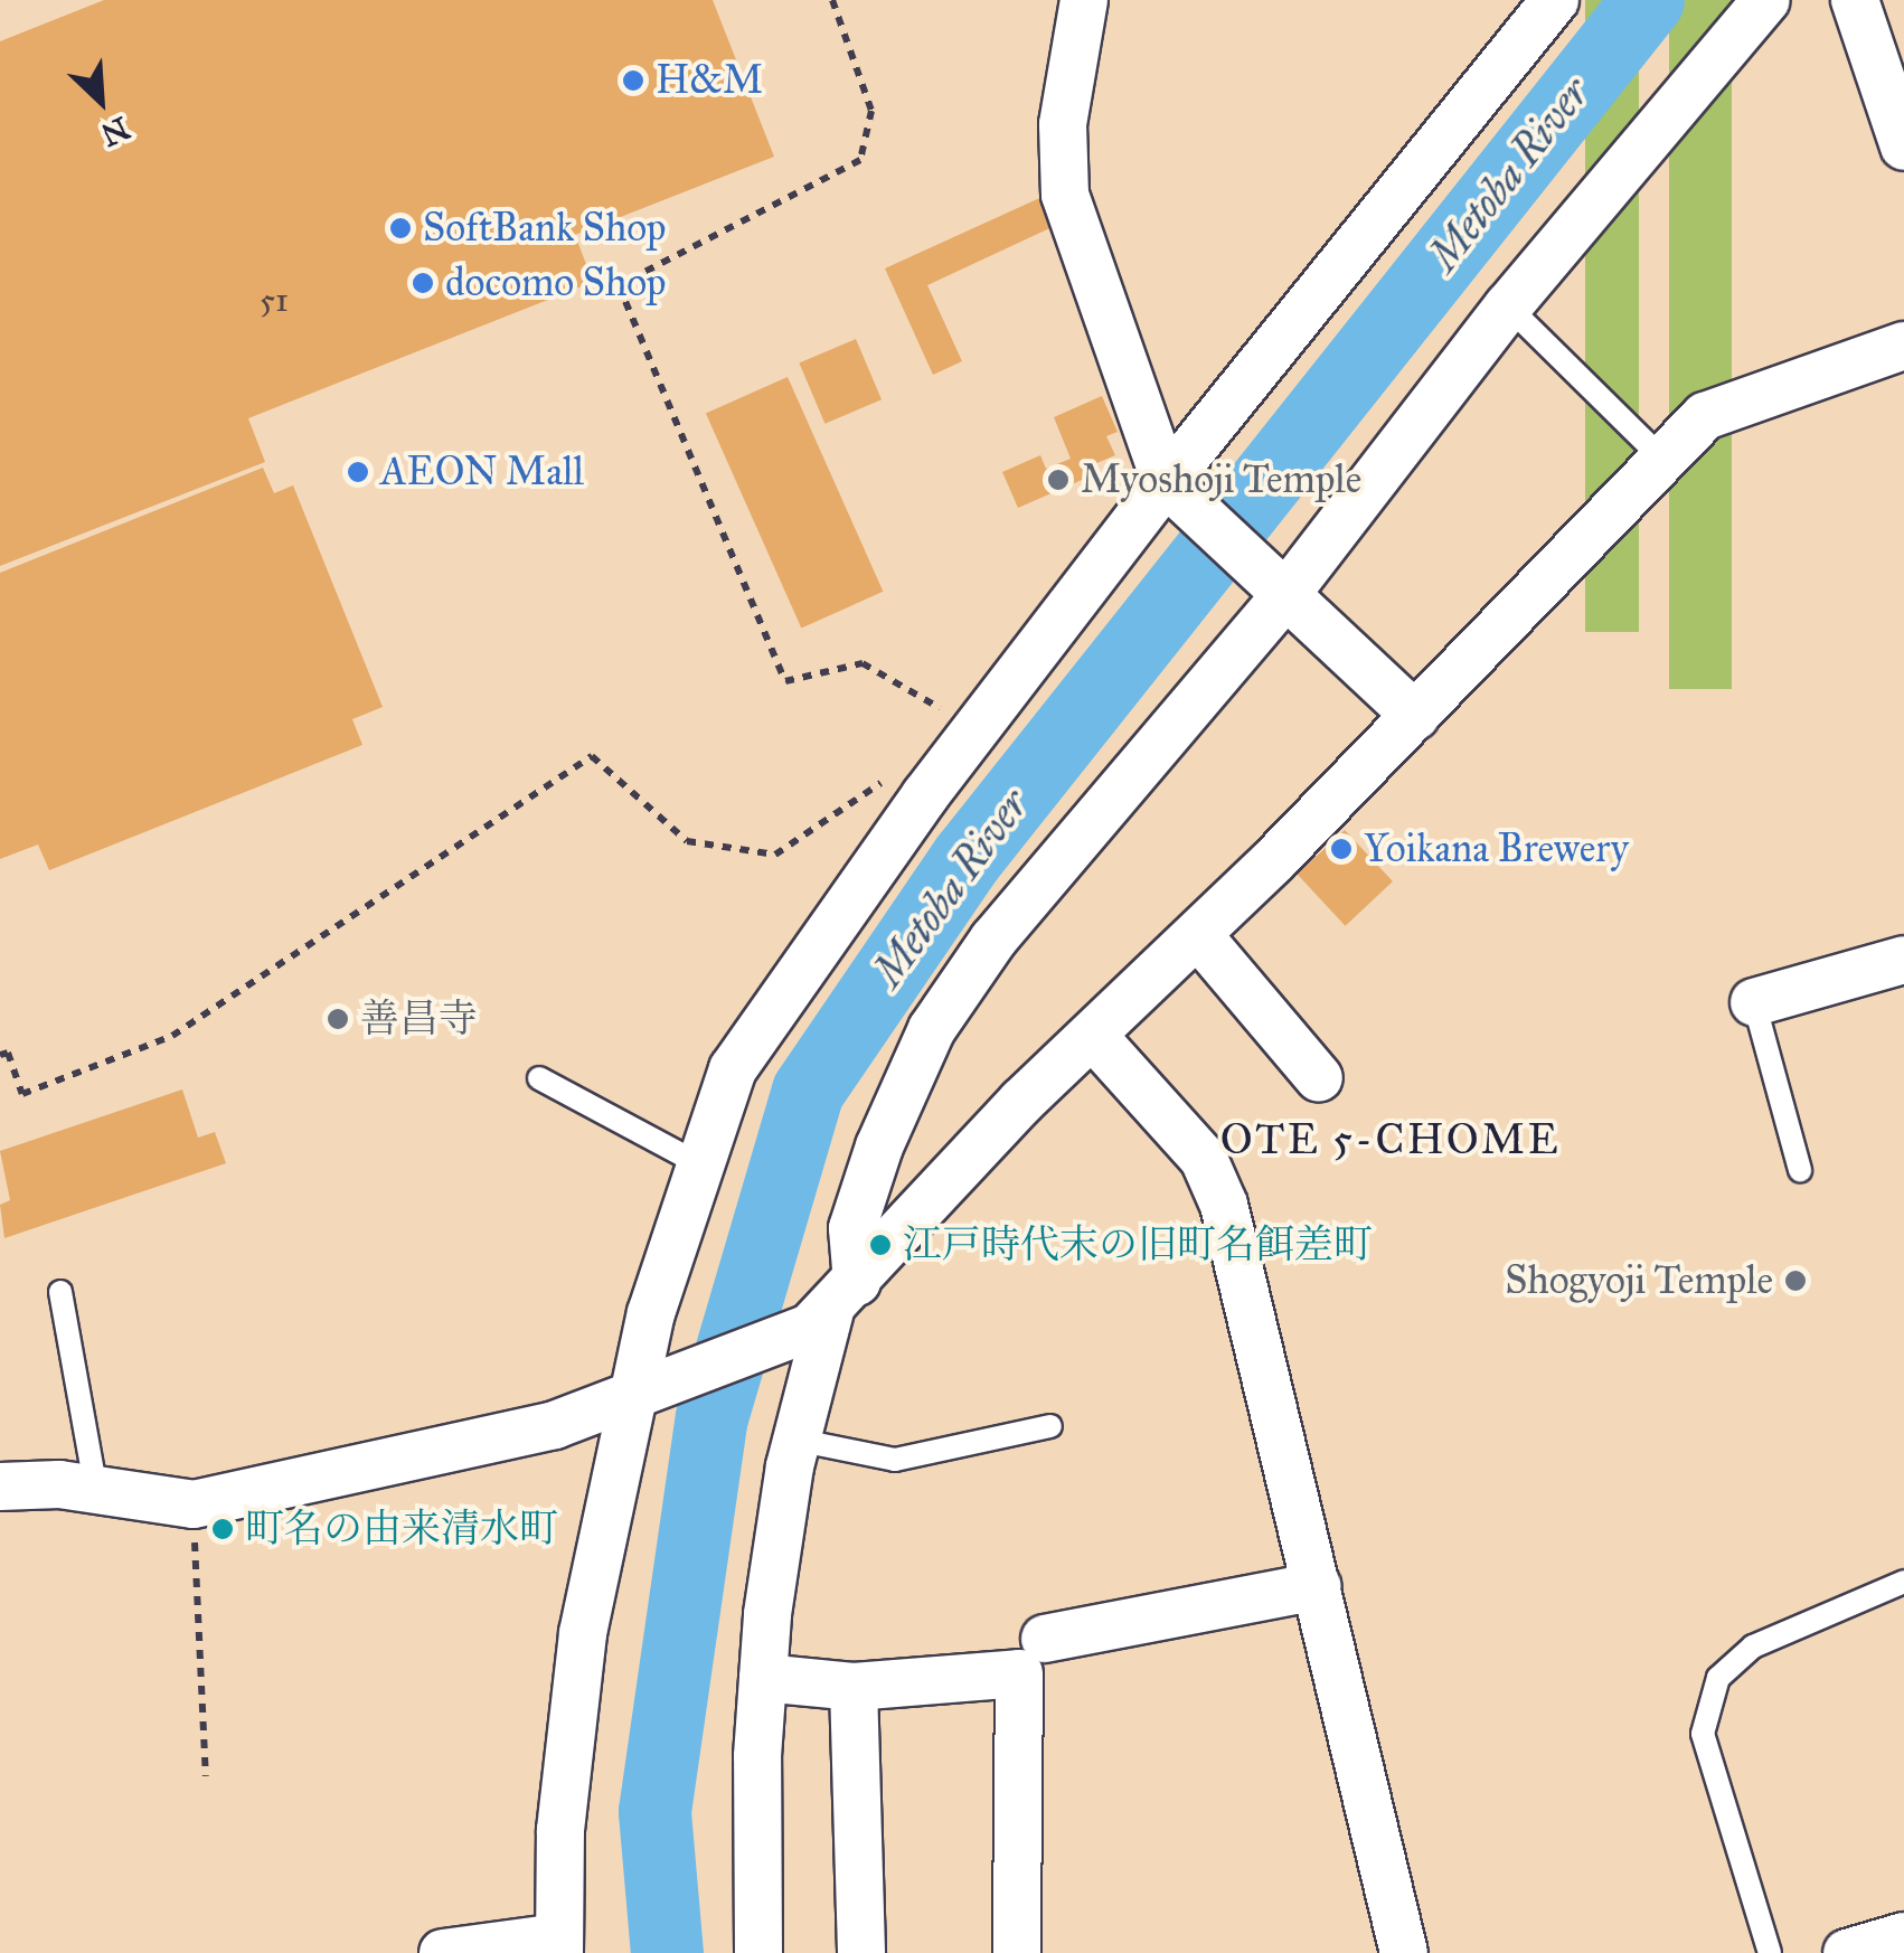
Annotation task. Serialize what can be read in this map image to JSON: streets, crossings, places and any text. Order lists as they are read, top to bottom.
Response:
{
  "districts": ["OTE 5-CHOME"],
  "water": ["Metoba River"],
  "places": [
    "H&M",
    "SoftBank Shop",
    "docomo Shop",
    "AEON Mall",
    "Myoshoji Temple",
    "Yoikana Brewery",
    "善昌寺",
    "江戸時代末の旧町名餌差町",
    "Shogyoji Temple",
    "町名の由来清水町"
  ],
  "house_numbers": ["51"],
  "north": "bottom right"
}
